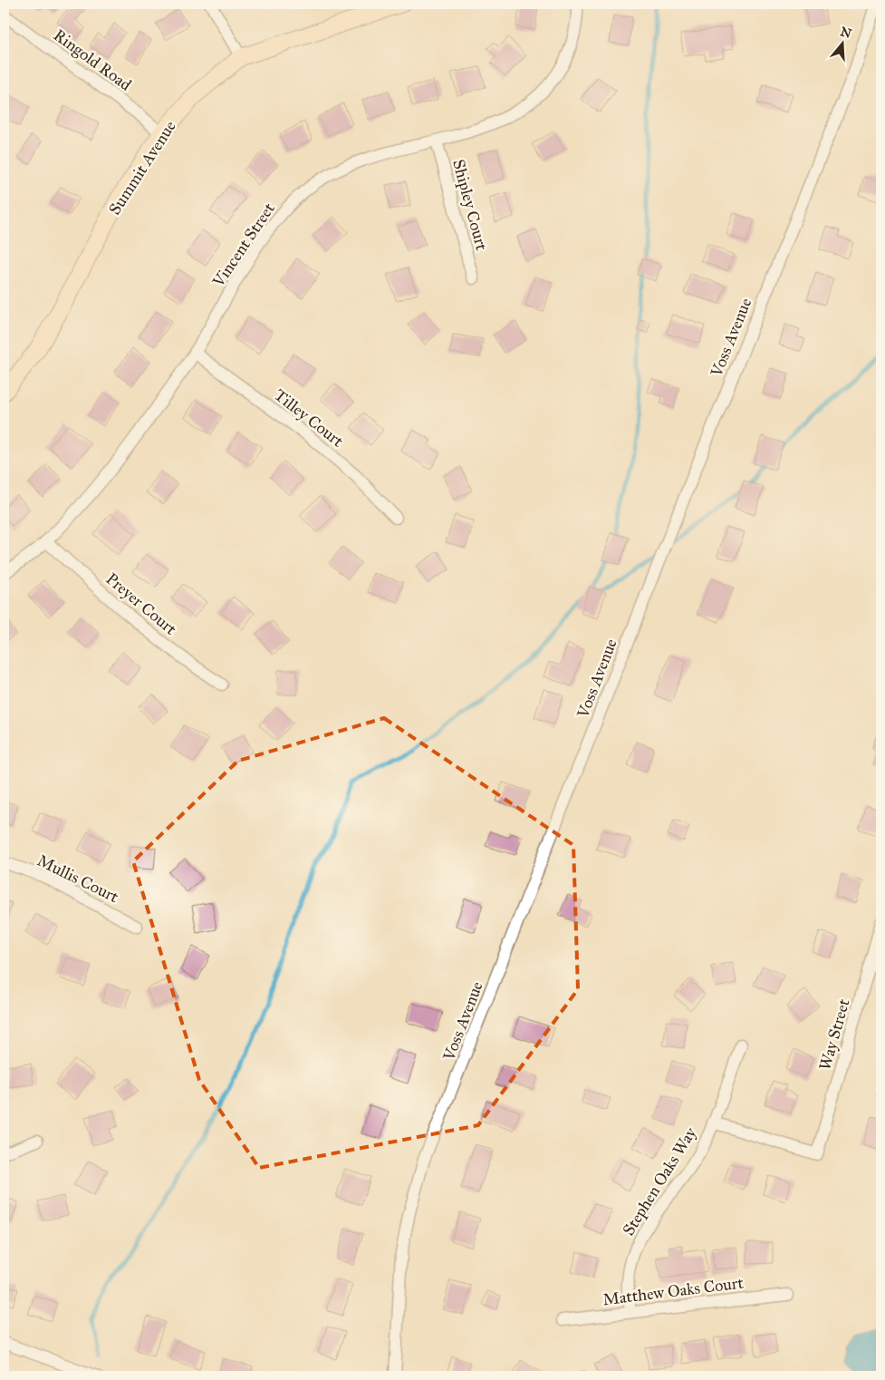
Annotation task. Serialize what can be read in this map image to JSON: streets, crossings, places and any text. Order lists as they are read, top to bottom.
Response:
{
  "streets": {
    "main road": ["Summit Avenue"],
    "street": [
      "Ringold Road",
      "Shipley Court",
      "Vincent Street",
      "Voss Avenue",
      "Tilley Court",
      "Preyer Court",
      "Mullis Court",
      "Way Street",
      "Stephen Oaks Way",
      "Matthew Oaks Court"
    ]
  },
  "crossings": [
    ["Ringold Road", "Summit Avenue"],
    ["Shipley Court", "Vincent Street"],
    ["Vincent Street", "Tilley Court"],
    ["Vincent Street", "Preyer Court"],
    ["Way Street", "Stephen Oaks Way"],
    ["Stephen Oaks Way", "Matthew Oaks Court"]
  ],
  "north": "top"
}
